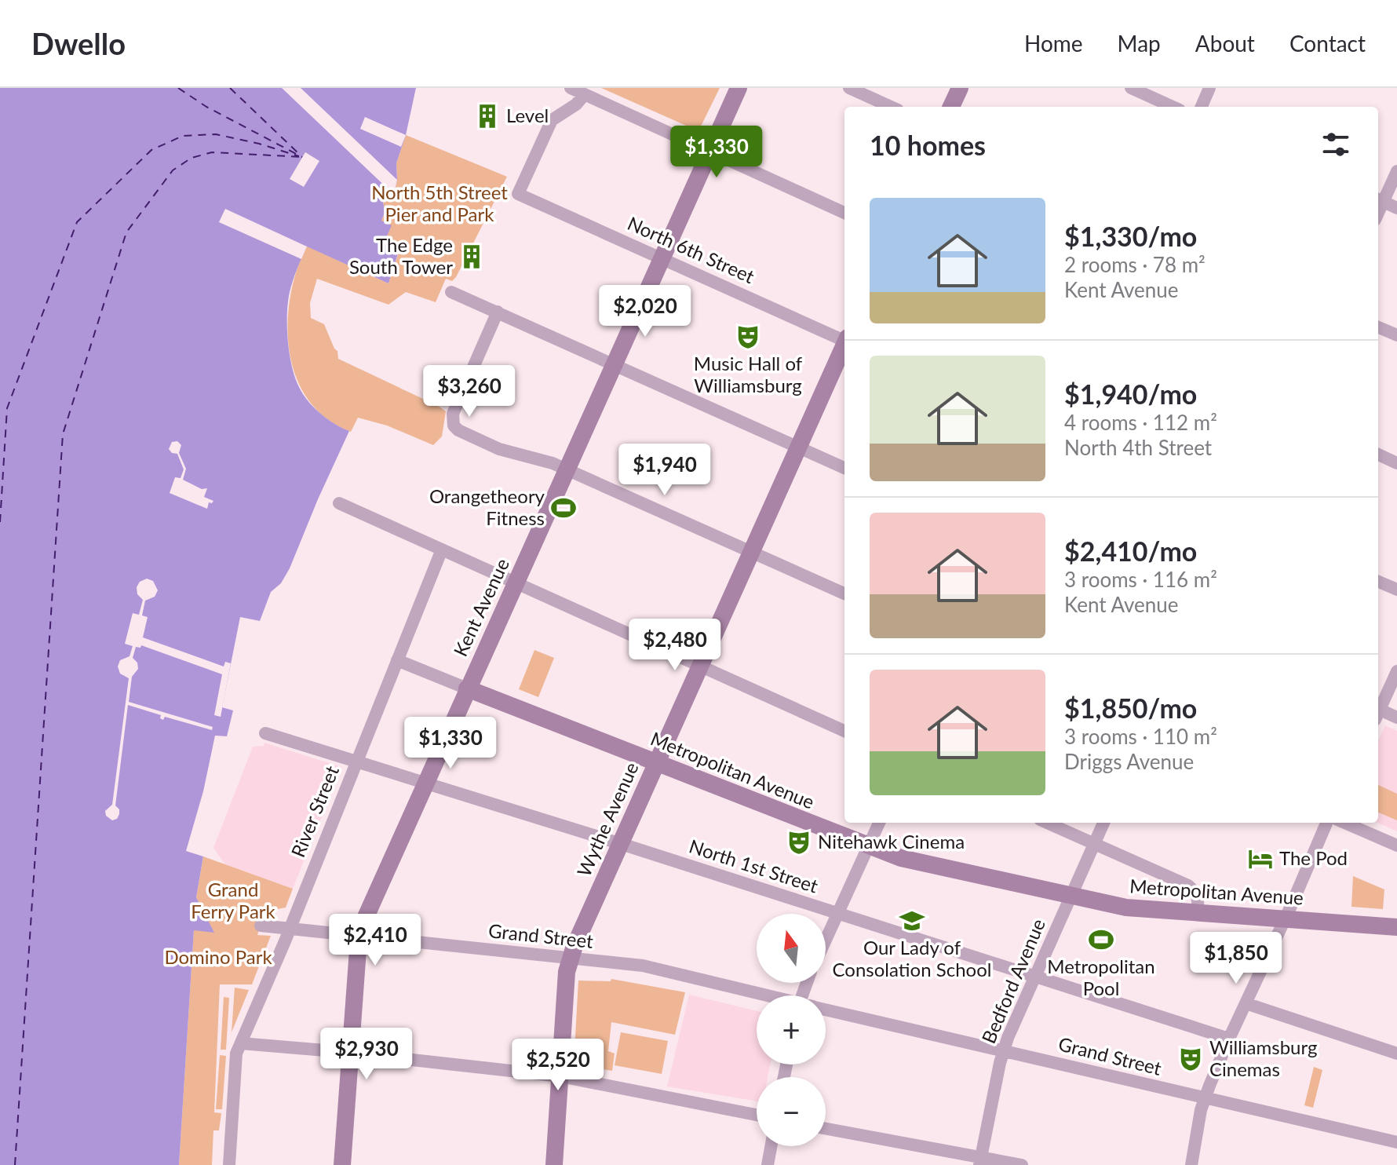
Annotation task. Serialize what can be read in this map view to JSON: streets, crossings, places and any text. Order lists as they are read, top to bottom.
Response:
{
  "streets": {
    "main road": ["Kent Avenue", "Metropolitan Avenue", "Wythe Avenue"],
    "street": [
      "North 6th Street",
      "River Street",
      "North 1st Street",
      "Grand Street",
      "Bedford Avenue"
    ]
  },
  "crossings": [
    ["North 6th Street", "Kent Avenue"],
    ["Kent Avenue", "Metropolitan Avenue"],
    ["Kent Avenue", "North 1st Street"],
    ["Kent Avenue", "Grand Street"],
    ["Metropolitan Avenue", "River Street"],
    ["Metropolitan Avenue", "Wythe Avenue"],
    ["Metropolitan Avenue", "Bedford Avenue"],
    ["River Street", "North 1st Street"],
    ["River Street", "Grand Street"],
    ["Wythe Avenue", "North 1st Street"],
    ["Wythe Avenue", "Grand Street"],
    ["North 1st Street", "Bedford Avenue"],
    ["Grand Street", "Bedford Avenue"]
  ],
  "parks": ["North 5th Street Pier and Park", "Grand Ferry Park", "Domino Park"],
  "places": {
    "building": ["Level", "The Edge South Tower"],
    "theatre": ["Music Hall of Williamsburg", "Nitehawk Cinema", "Williamsburg Cinemas"],
    "sports": ["Orangetheory Fitness", "Metropolitan Pool"],
    "hotel": ["The Pod"],
    "school or university": ["Our Lady of Consolation School"]
  },
  "north": "top",
  "page": {
    "header": "Dwello",
    "nav": [
      "Home",
      "Map",
      "About",
      "Contact"
    ],
    "heading": "10 homes",
    "price": [
      "$1,330",
      "$2,020",
      "$3,260",
      "$1,940",
      "$2,480",
      "$1,330",
      "$2,410",
      "$1,850",
      "$2,930",
      "$2,520"
    ],
    "list": [
      {
        "name": "$1,330/mo",
        "note": "2 rooms · 78 m² · Kent Avenue"
      },
      {
        "name": "$1,940/mo",
        "note": "4 rooms · 112 m² · North 4th Street"
      },
      {
        "name": "$2,410/mo",
        "note": "3 rooms · 116 m² · Kent Avenue"
      },
      {
        "name": "$1,850/mo",
        "note": "3 rooms · 110 m² · Driggs Avenue"
      }
    ],
    "map_buttons": ["+", "−"]
  }
}
